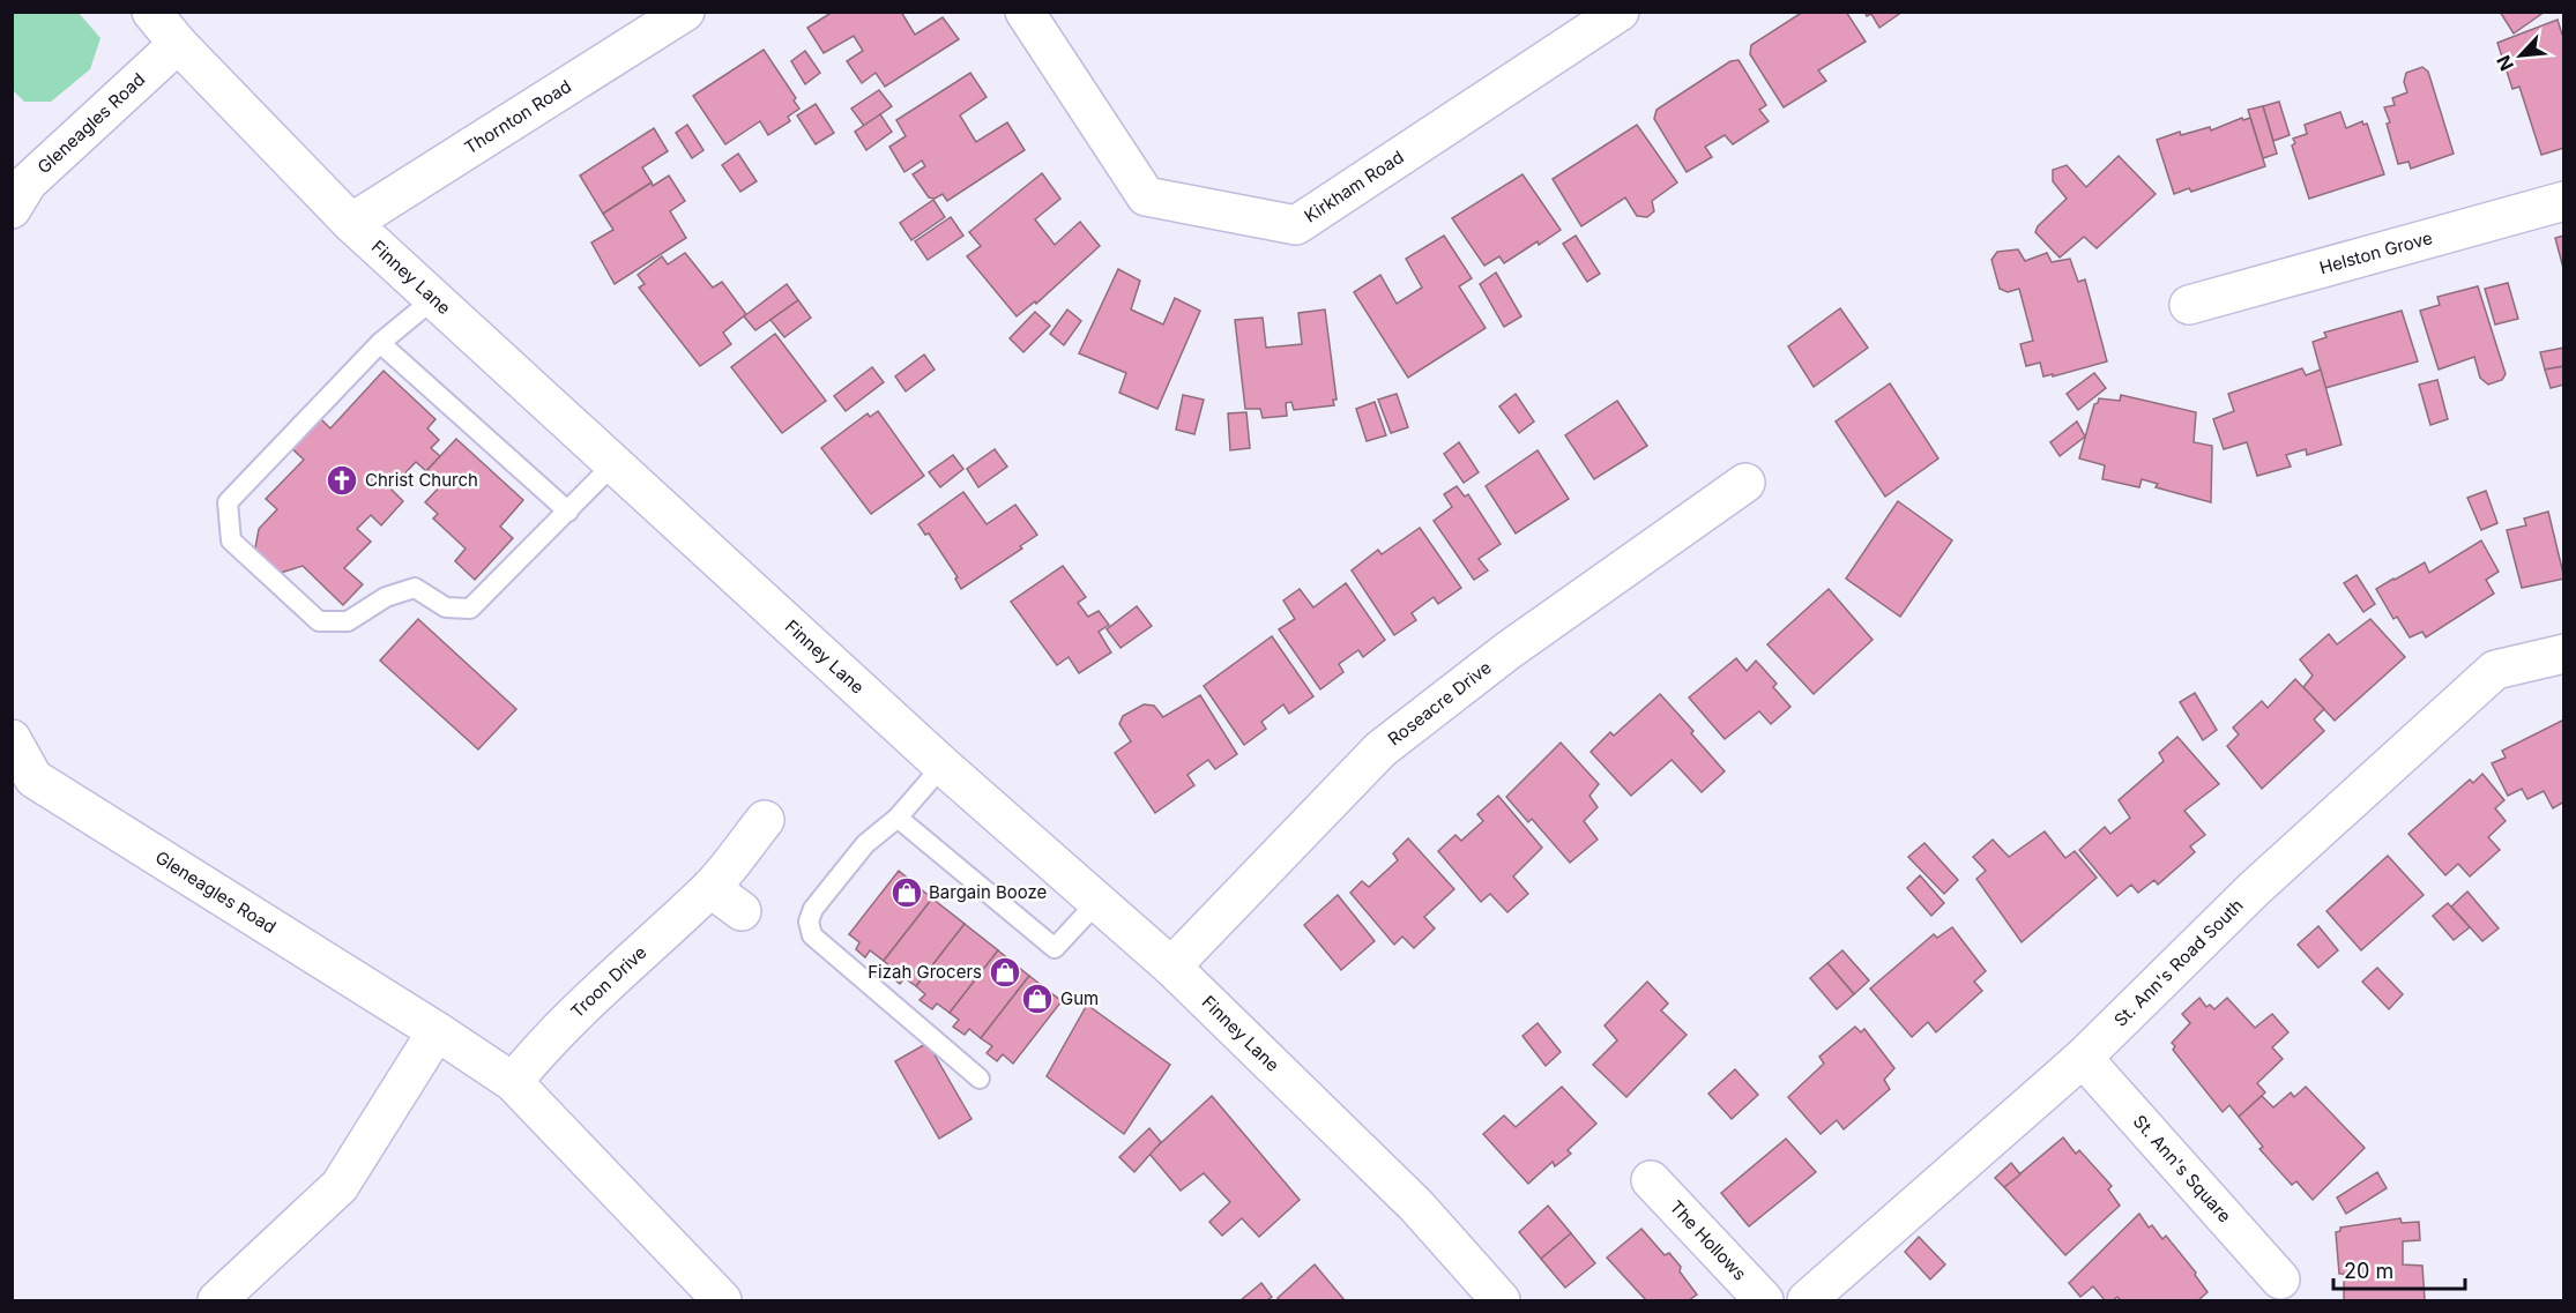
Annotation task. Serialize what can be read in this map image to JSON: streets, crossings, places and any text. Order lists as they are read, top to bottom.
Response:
{
  "streets": {
    "street": [
      "Thornton Road",
      "Gleneagles Road",
      "Kirkham Road",
      "Helston Grove",
      "Finney Lane",
      "Roseacre Drive",
      "St. Ann's Road South",
      "Troon Drive",
      "St. Ann's Square",
      "The Hollows"
    ]
  },
  "crossings": [
    ["Thornton Road", "Finney Lane"],
    ["Gleneagles Road", "Finney Lane"],
    ["Gleneagles Road", "Troon Drive"],
    ["Finney Lane", "Roseacre Drive"],
    ["St. Ann's Road South", "St. Ann's Square"]
  ],
  "places": {
    "church": ["Christ Church"],
    "shop": ["Bargain Booze", "Fizah Grocers", "Gum"]
  },
  "scale_bar": "20 m",
  "north": "bottom left"
}
